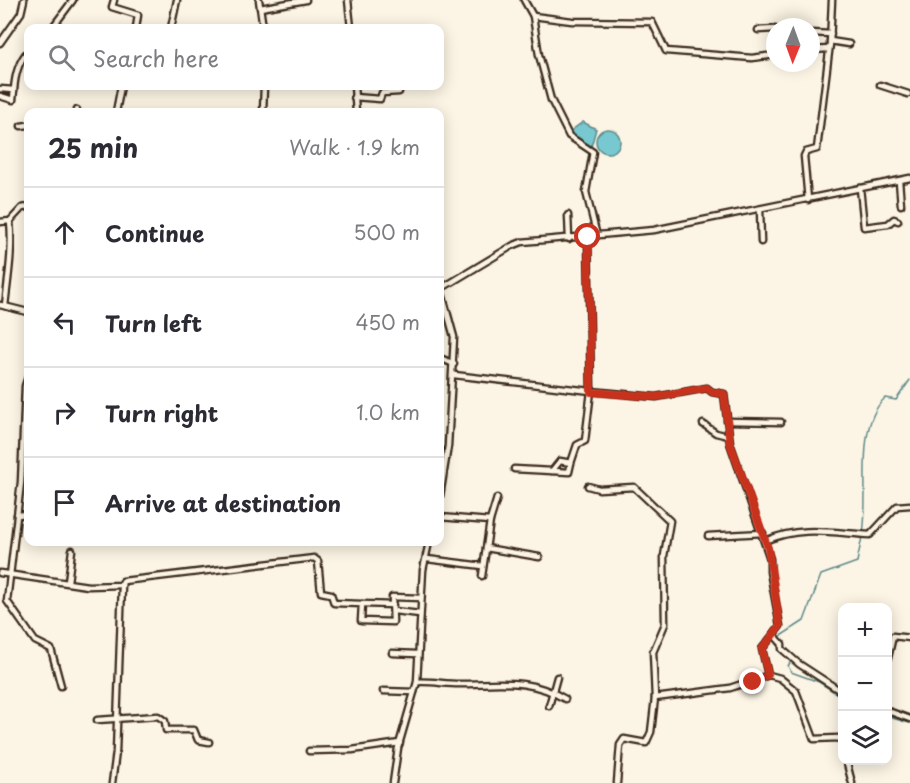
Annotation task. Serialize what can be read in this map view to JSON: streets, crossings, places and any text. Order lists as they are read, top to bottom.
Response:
{
  "north": "bottom",
  "page": {
    "search": "Search here",
    "heading": ["25 min", "Walk · 1.9 km"],
    "list": [
      ["Continue", "500 m"],
      ["Turn left", "450 m"],
      ["Turn right", "1.0 km"],
      "Arrive at destination"
    ],
    "map_buttons": ["+", "−"]
  }
}
